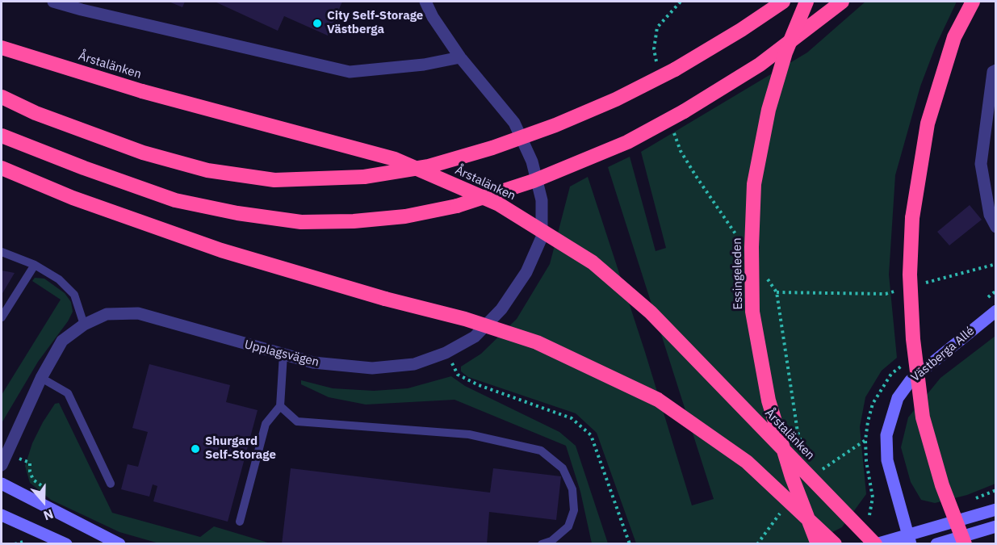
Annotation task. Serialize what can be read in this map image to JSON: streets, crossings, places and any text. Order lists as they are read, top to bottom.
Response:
{
  "streets": {
    "highway": ["Årstalänken", "Essingeleden"],
    "street": ["Upplagsvägen", "Västberga Allé"]
  },
  "places": ["City Self-Storage Västberga", "Shurgard Self-Storage"],
  "north": "bottom"
}
